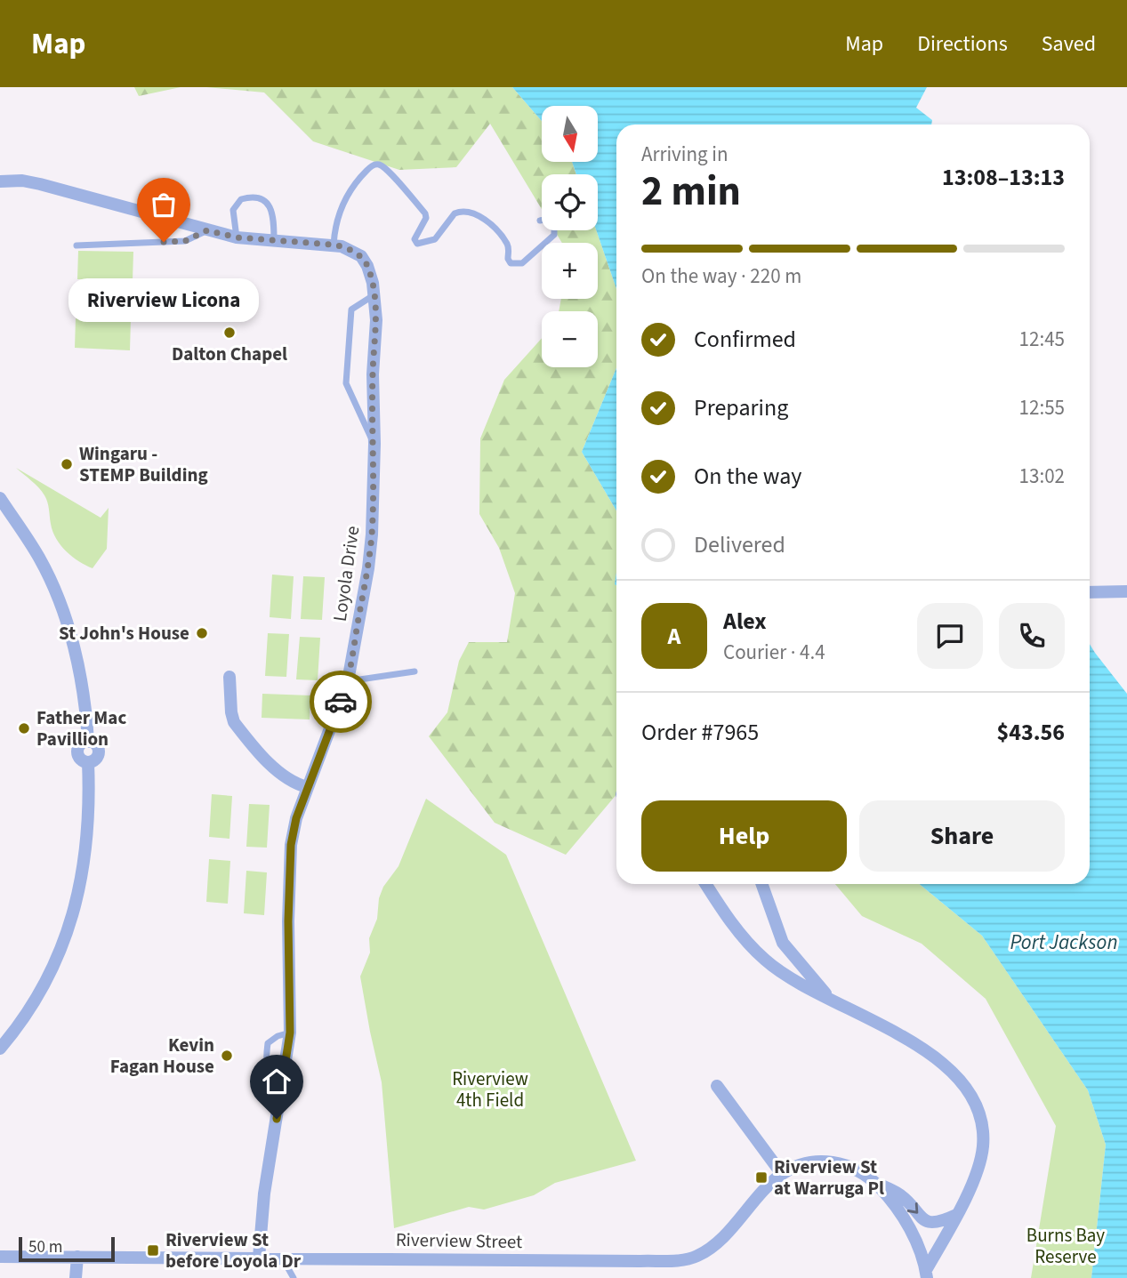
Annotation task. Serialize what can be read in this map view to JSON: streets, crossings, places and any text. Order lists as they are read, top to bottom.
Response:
{
  "streets": {
    "street": ["Loyola Drive", "Riverview Street"]
  },
  "crossings": [
    ["Loyola Drive", "Riverview Street"]
  ],
  "water": ["Port Jackson"],
  "parks": ["Riverview 4th Field", "Burns Bay Reserve"],
  "places": {
    "other": [
      "Riverview Licona",
      "Dalton Chapel",
      "Wingaru - STEMP Building",
      "St John's House",
      "Father Mac Pavillion",
      "Kevin Fagan House"
    ],
    "transit": ["Riverview St at Warruga Pl", "Riverview St before Loyola Dr"]
  },
  "scale_bar": "50 m",
  "north": "bottom",
  "page": {
    "header": "Map",
    "nav": ["Map", "Directions", "Saved"],
    "map_buttons": ["+", "−"],
    "heading": ["2 min", "Arriving in", "13:08–13:13"],
    "panel": [
      "Alex",
      "Courier · 4.4",
      "Order #7965",
      "$43.56"
    ],
    "bar": "On the way · 220 m",
    "bubble": "Riverview Licona",
    "list": [
      ["Confirmed", "12:45"],
      ["Preparing", "12:55"],
      ["On the way", "13:02"],
      "Delivered"
    ],
    "round": "A",
    "buttons": ["Help", "Share"],
    "scale": "50 m"
  }
}
